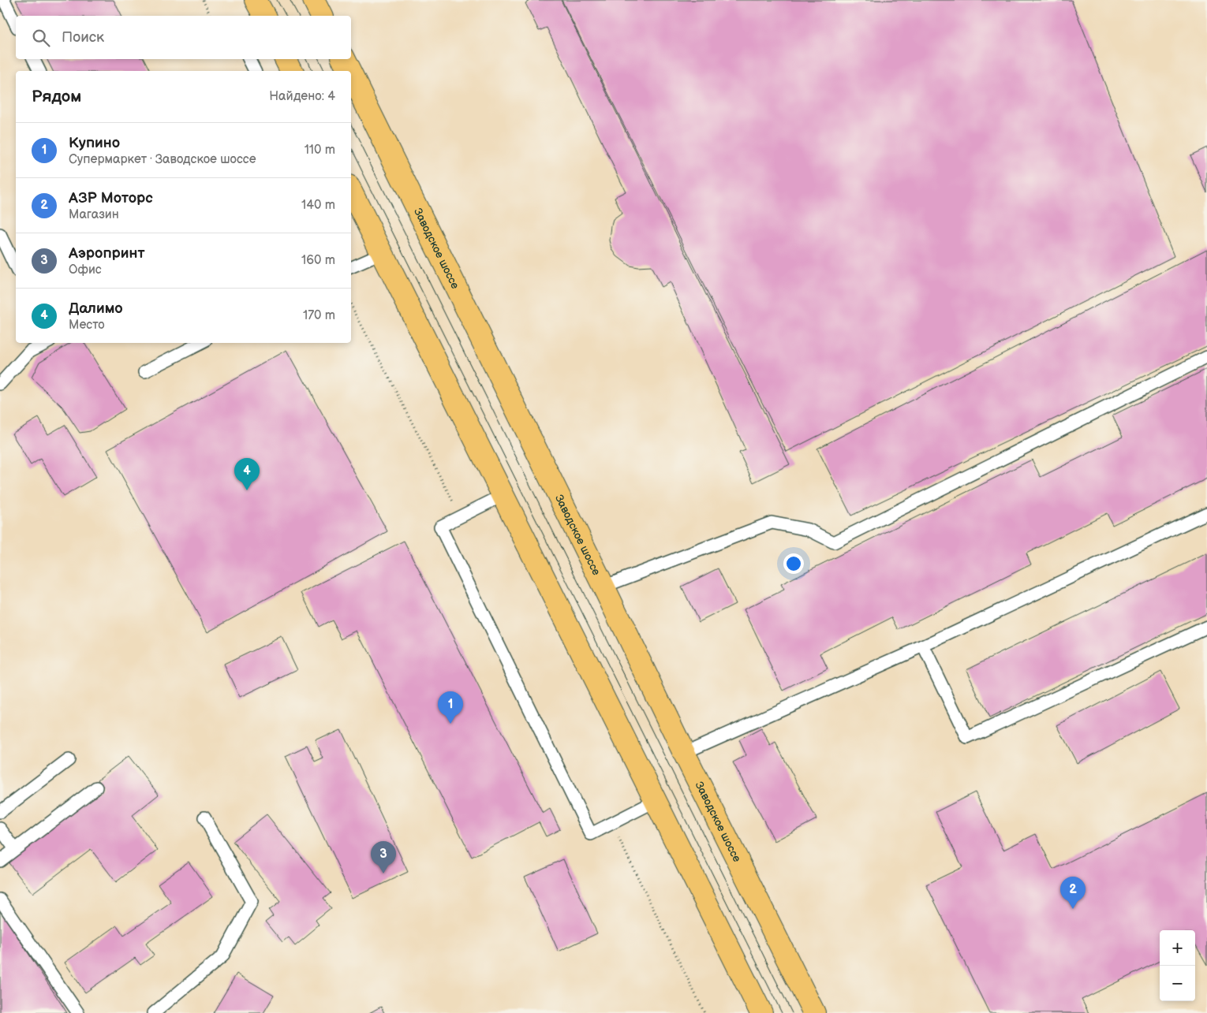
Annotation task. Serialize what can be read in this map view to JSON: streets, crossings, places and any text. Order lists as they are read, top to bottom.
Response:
{
  "streets": {
    "main road": ["Заводское шоссе"]
  },
  "page": {
    "search": "Поиск",
    "heading": ["Рядом", "Найдено: 4"],
    "list": [
      {
        "mark": "1",
        "name": "Купино",
        "note": "Супермаркет · Заводское шоссе",
        "value": "110 m"
      },
      {
        "mark": "2",
        "name": "АЗР Моторс",
        "note": "Магазин",
        "value": "140 m"
      },
      {
        "mark": "3",
        "name": "Аэропринт",
        "note": "Офис",
        "value": "160 m"
      },
      {
        "mark": "4",
        "name": "Далимо",
        "note": "Место",
        "value": "170 m"
      }
    ],
    "pins": [
      "4",
      "1",
      "3",
      "2"
    ],
    "map_buttons": ["+", "−"]
  }
}
